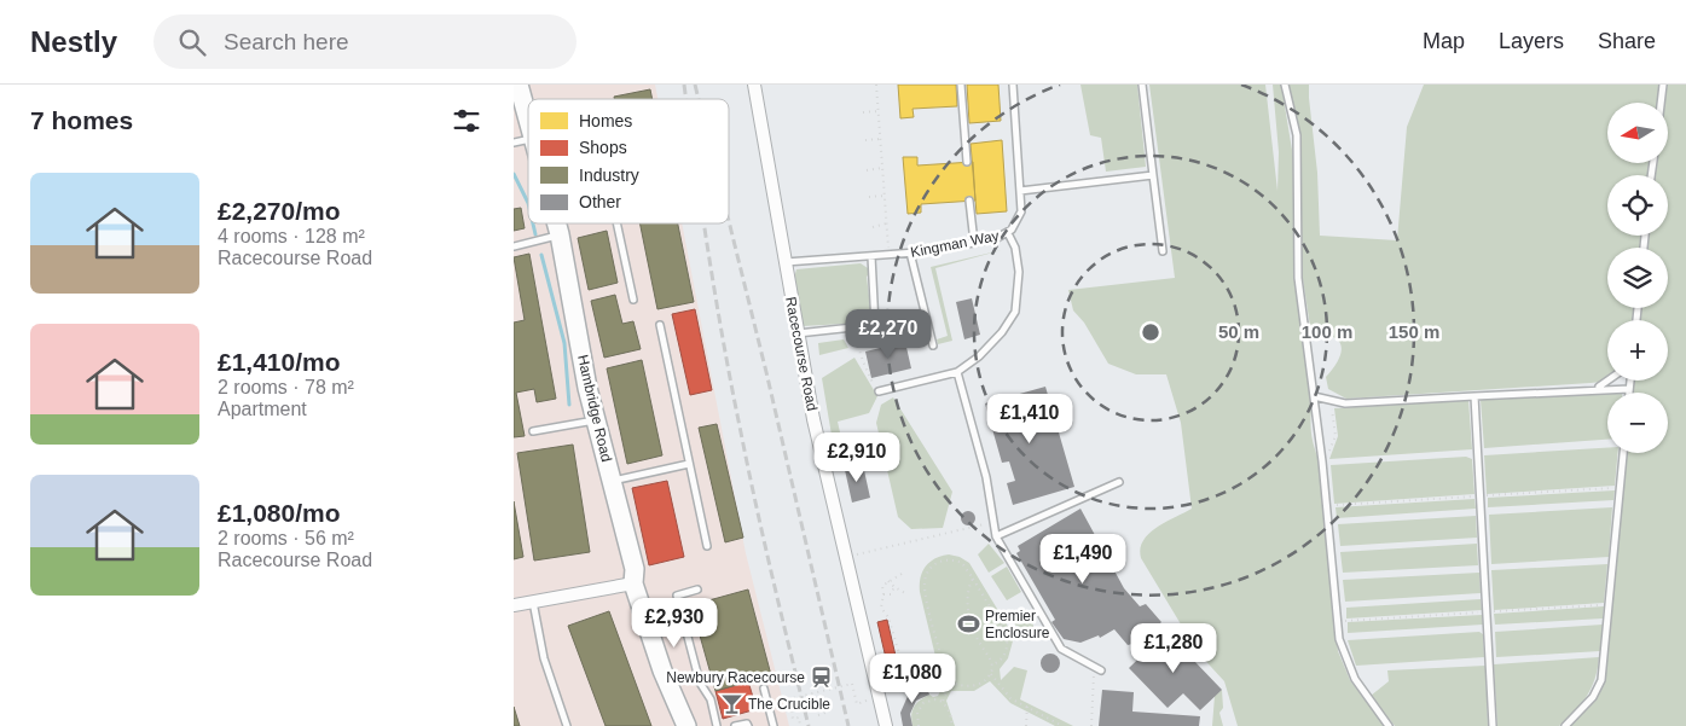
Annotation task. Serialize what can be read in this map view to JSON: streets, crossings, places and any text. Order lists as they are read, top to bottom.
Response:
{
  "streets": {
    "main road": ["Hambridge Road"],
    "street": ["Racecourse Road"],
    "lane": ["Kingman Way"]
  },
  "crossings": [
    ["Kingman Way", "Racecourse Road"]
  ],
  "places": {
    "sports": ["Premier Enclosure"],
    "station": ["Newbury Racecourse"],
    "bar": ["The Crucible"]
  },
  "legend": [
    "Homes",
    "Shops",
    "Industry",
    "Other"
  ],
  "north": "left",
  "page": {
    "header": "Nestly",
    "search": "Search here",
    "nav": ["Map", "Layers", "Share"],
    "heading": "7 homes",
    "map_buttons": ["+", "−"],
    "list": [
      {
        "name": "£2,270/mo",
        "note": "4 rooms · 128 m² · Racecourse Road"
      },
      {
        "name": "£1,410/mo",
        "note": "2 rooms · 78 m² · Apartment"
      },
      {
        "name": "£1,080/mo",
        "note": "2 rooms · 56 m² · Racecourse Road"
      }
    ],
    "price": [
      "£2,270",
      "£1,410",
      "£2,910",
      "£1,490",
      "£2,930",
      "£1,280",
      "£1,080"
    ]
  },
  "rings": ["50 m", "100 m", "150 m"]
}
